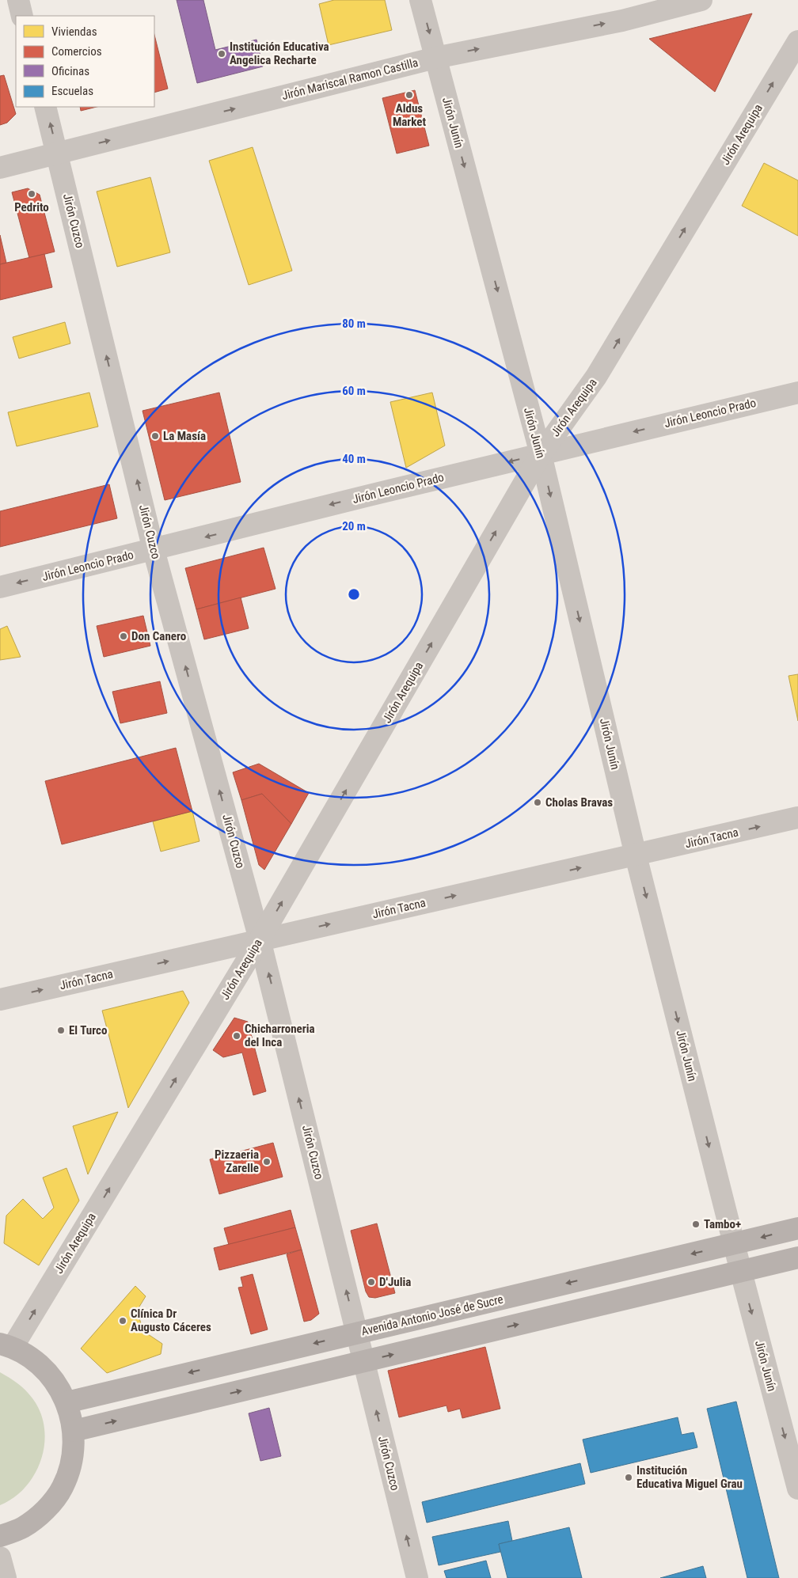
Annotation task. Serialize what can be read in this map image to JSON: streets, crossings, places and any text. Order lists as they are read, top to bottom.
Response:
{
  "streets": {
    "main road": ["Avenida Antonio José de Sucre"],
    "street": [
      "Jirón Mariscal Ramon Castilla",
      "Jirón Junín",
      "Jirón Arequipa",
      "Jirón Cuzco",
      "Jirón Leoncio Prado",
      "Jirón Tacna"
    ]
  },
  "crossings": [
    ["Jirón Mariscal Ramon Castilla", "Jirón Junín"],
    ["Jirón Mariscal Ramon Castilla", "Jirón Cuzco"],
    ["Jirón Junín", "Jirón Arequipa"],
    ["Jirón Junín", "Jirón Leoncio Prado"],
    ["Jirón Junín", "Jirón Tacna"],
    ["Jirón Junín", "Avenida Antonio José de Sucre"],
    ["Jirón Arequipa", "Jirón Cuzco"],
    ["Jirón Arequipa", "Jirón Leoncio Prado"],
    ["Jirón Arequipa", "Jirón Tacna"],
    ["Jirón Cuzco", "Jirón Leoncio Prado"],
    ["Jirón Cuzco", "Jirón Tacna"],
    ["Jirón Cuzco", "Avenida Antonio José de Sucre"]
  ],
  "one_way": [
    "Jirón Mariscal Ramon Castilla",
    "Jirón Junín",
    "Jirón Arequipa",
    "Jirón Cuzco",
    "Jirón Leoncio Prado",
    "Jirón Tacna"
  ],
  "places": [
    "Institución Educativa Angelica Recharte",
    "Aldus Market",
    "Pedrito",
    "La Masía",
    "Don Canero",
    "Cholas Bravas",
    "El Turco",
    "Chicharroneria del Inca",
    "Pizzaeria Zarelle",
    "Tambo+",
    "D'Julia",
    "Clínica Dr Augusto Cáceres",
    "Institución Educativa Miguel Grau"
  ],
  "legend": [
    "Viviendas",
    "Comercios",
    "Oficinas",
    "Escuelas"
  ],
  "rings": [
    "80 m",
    "60 m",
    "40 m",
    "20 m"
  ]
}
